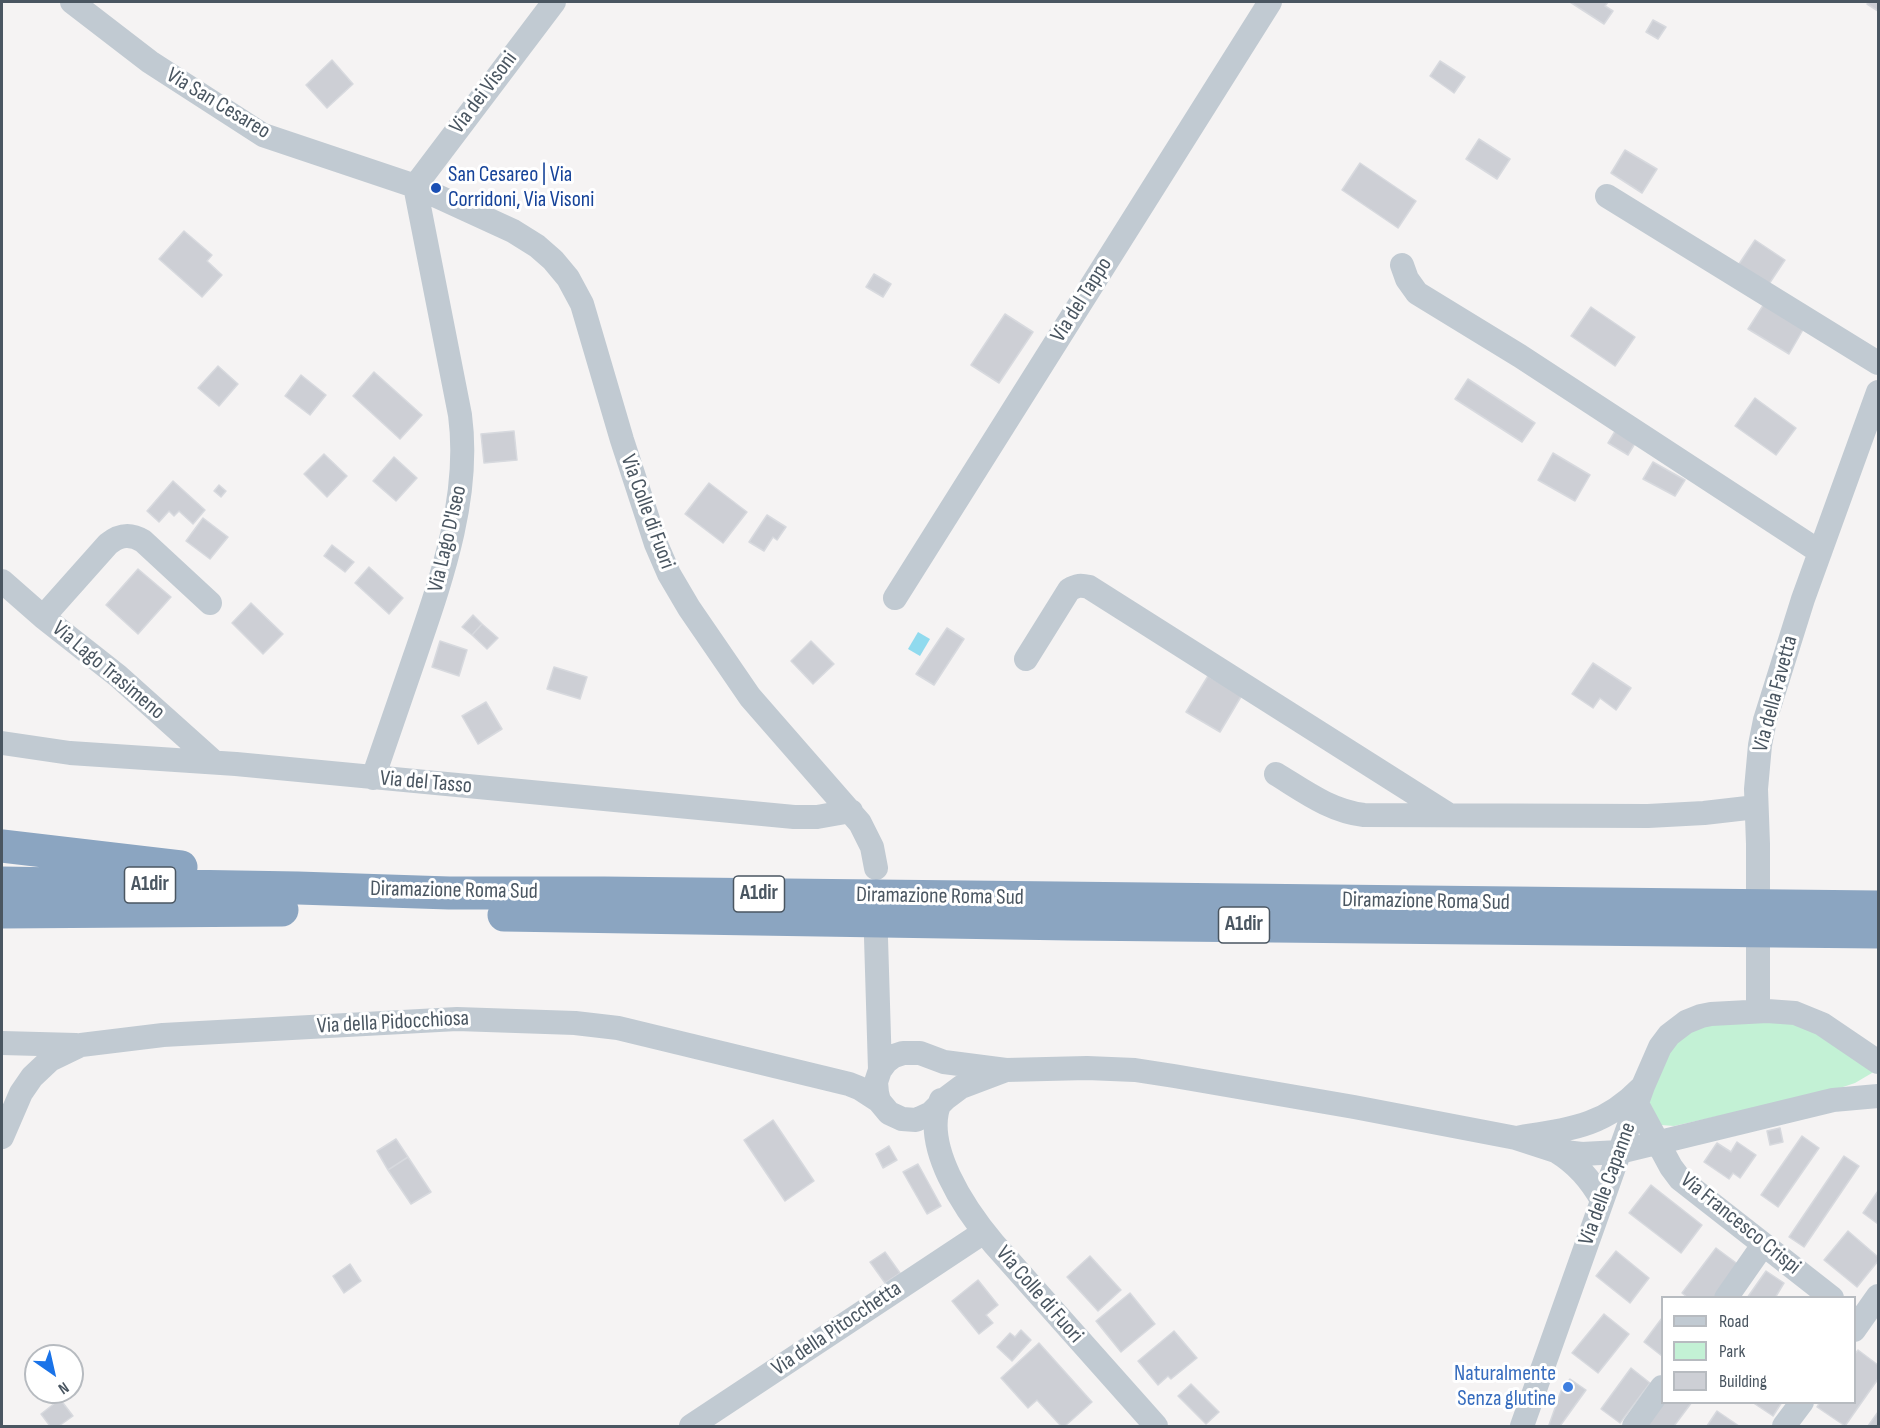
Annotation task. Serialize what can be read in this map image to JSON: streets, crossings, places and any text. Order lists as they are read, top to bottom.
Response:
{
  "streets": {
    "highway": ["A1dir", "Diramazione Roma Sud"],
    "street": [
      "Via dei Visoni",
      "Via San Cesareo",
      "Via del Tappo",
      "Via Colle di Fuori",
      "Via Lago D'Iseo",
      "Via Lago Trasimeno",
      "Via della Favetta",
      "Via del Tasso",
      "Via della Pidocchiosa",
      "Via delle Capanne",
      "Via Francesco Crispi",
      "Via della Pitocchetta"
    ]
  },
  "crossings": [
    ["Via dei Visoni", "Via San Cesareo"],
    ["Via dei Visoni", "Via Colle di Fuori"],
    ["Via dei Visoni", "Via Lago D'Iseo"],
    ["Via San Cesareo", "Via Colle di Fuori"],
    ["Via San Cesareo", "Via Lago D'Iseo"],
    ["Via Colle di Fuori", "Via Lago D'Iseo"],
    ["Via Colle di Fuori", "Via del Tasso"],
    ["Via Colle di Fuori", "Via della Pidocchiosa"],
    ["Via Colle di Fuori", "Via della Pitocchetta"],
    ["Via Lago D'Iseo", "Via del Tasso"],
    ["Via Lago Trasimeno", "Via del Tasso"],
    ["Via della Favetta", "Via delle Capanne"],
    ["Via delle Capanne", "Via Francesco Crispi"]
  ],
  "places": ["San Cesareo | Via Corridoni, Via Visoni", "Naturalmente Senza glutine"],
  "legend": ["Road", "Park", "Building"],
  "north": "bottom right"
}
